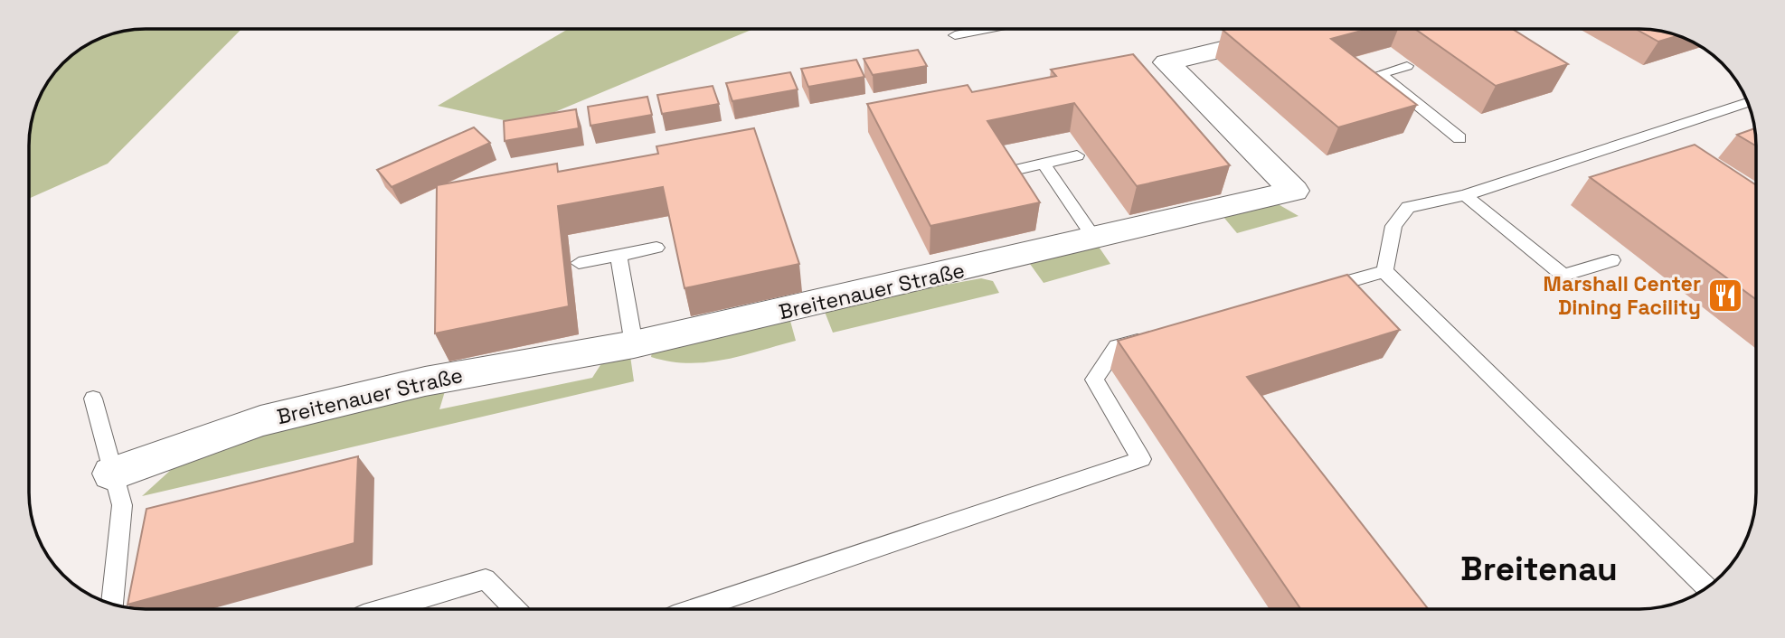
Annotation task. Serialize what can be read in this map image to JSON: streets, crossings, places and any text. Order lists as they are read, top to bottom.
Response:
{
  "streets": {
    "street": ["Breitenauer Straße"]
  },
  "districts": ["Breitenau"],
  "places": {
    "restaurant": ["Marshall Center Dining Facility"]
  }
}
